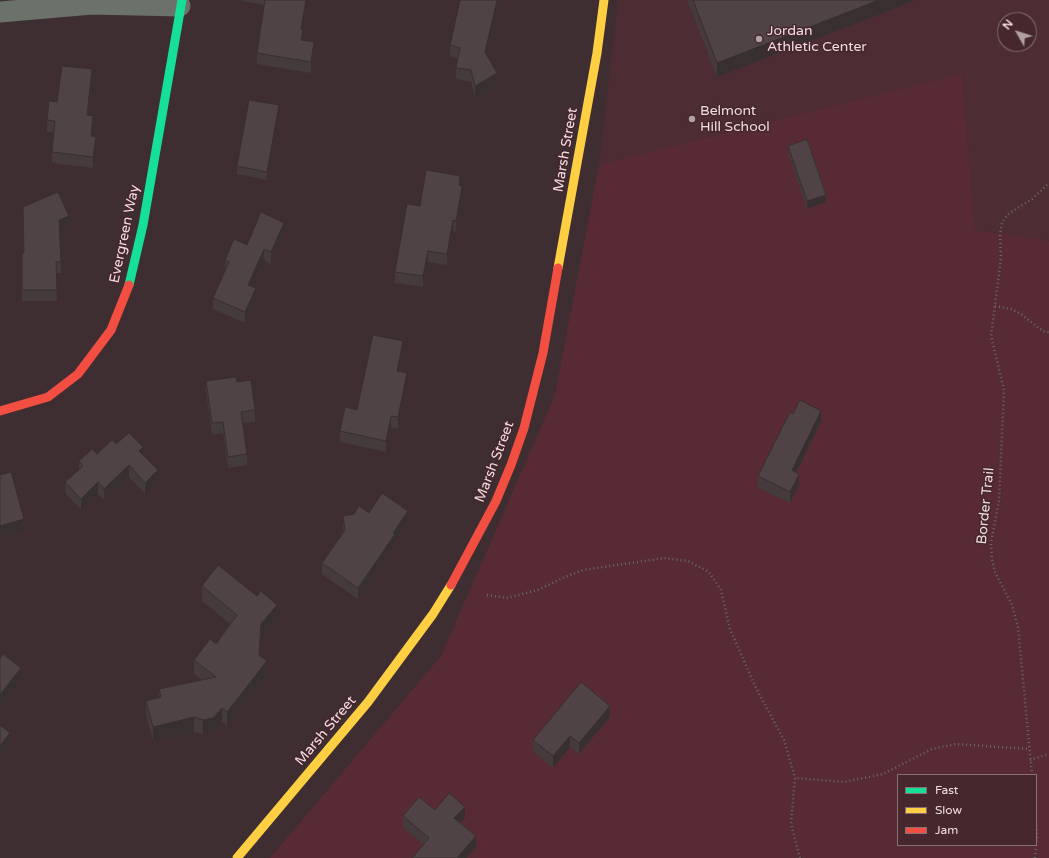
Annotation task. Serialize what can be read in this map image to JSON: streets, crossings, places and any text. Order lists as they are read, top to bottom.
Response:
{
  "streets": {
    "street": ["Marsh Street", "Evergreen Way"],
    "path": ["Border Trail"]
  },
  "places": ["Jordan Athletic Center", "Belmont Hill School"],
  "legend": ["Fast", "Slow", "Jam"],
  "north": "top left"
}
